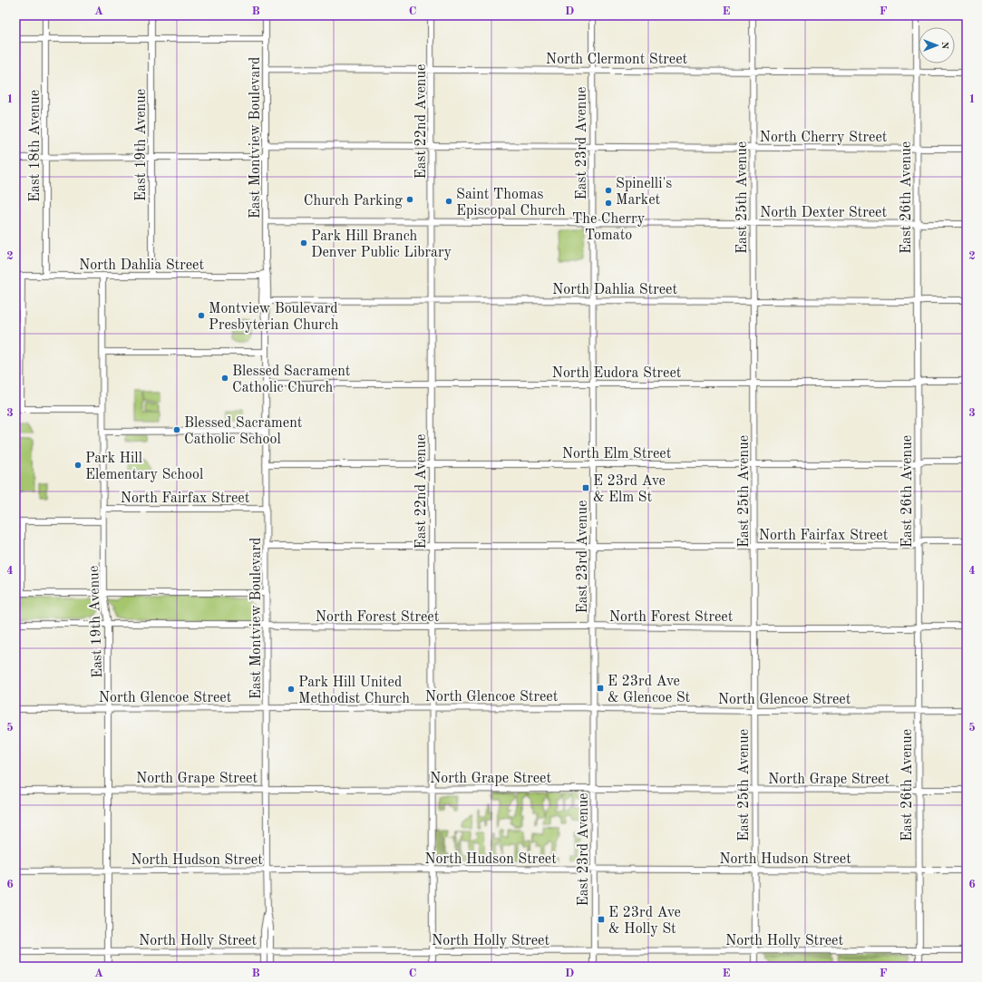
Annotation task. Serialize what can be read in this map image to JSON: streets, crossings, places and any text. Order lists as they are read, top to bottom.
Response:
{
  "streets": {
    "street": [
      "North Clermont Street",
      "East 22nd Avenue",
      "North Cherry Street",
      "East Montview Boulevard",
      "East 23rd Avenue",
      "East 19th Avenue",
      "East 18th Avenue",
      "East 25th Avenue",
      "East 26th Avenue",
      "North Dexter Street",
      "North Dahlia Street",
      "North Eudora Street",
      "North Elm Street",
      "North Fairfax Street",
      "North Forest Street",
      "North Glencoe Street",
      "North Grape Street",
      "North Hudson Street",
      "North Holly Street"
    ]
  },
  "crossings": [
    ["North Clermont Street", "East 22nd Avenue"],
    ["North Clermont Street", "East Montview Boulevard"],
    ["North Clermont Street", "East 23rd Avenue"],
    ["North Clermont Street", "East 25th Avenue"],
    ["North Clermont Street", "East 26th Avenue"],
    ["East 22nd Avenue", "North Cherry Street"],
    ["East 22nd Avenue", "North Dexter Street"],
    ["East 22nd Avenue", "North Dahlia Street"],
    ["East 22nd Avenue", "North Eudora Street"],
    ["East 22nd Avenue", "North Elm Street"],
    ["East 22nd Avenue", "North Fairfax Street"],
    ["East 22nd Avenue", "North Forest Street"],
    ["East 22nd Avenue", "North Glencoe Street"],
    ["East 22nd Avenue", "North Grape Street"],
    ["East 22nd Avenue", "North Hudson Street"],
    ["East 22nd Avenue", "North Holly Street"],
    ["North Cherry Street", "East Montview Boulevard"],
    ["North Cherry Street", "East 23rd Avenue"],
    ["North Cherry Street", "East 25th Avenue"],
    ["North Cherry Street", "East 26th Avenue"],
    ["East Montview Boulevard", "North Dexter Street"],
    ["East Montview Boulevard", "North Dahlia Street"],
    ["East Montview Boulevard", "North Eudora Street"],
    ["East Montview Boulevard", "North Elm Street"],
    ["East Montview Boulevard", "North Fairfax Street"],
    ["East Montview Boulevard", "North Forest Street"],
    ["East Montview Boulevard", "North Glencoe Street"],
    ["East Montview Boulevard", "North Grape Street"],
    ["East Montview Boulevard", "North Hudson Street"],
    ["East Montview Boulevard", "North Holly Street"],
    ["East 23rd Avenue", "North Dexter Street"],
    ["East 23rd Avenue", "North Dahlia Street"],
    ["East 23rd Avenue", "North Eudora Street"],
    ["East 23rd Avenue", "North Elm Street"],
    ["East 23rd Avenue", "North Fairfax Street"],
    ["East 23rd Avenue", "North Forest Street"],
    ["East 23rd Avenue", "North Glencoe Street"],
    ["East 23rd Avenue", "North Grape Street"],
    ["East 23rd Avenue", "North Hudson Street"],
    ["East 23rd Avenue", "North Holly Street"],
    ["East 19th Avenue", "North Dahlia Street"],
    ["East 19th Avenue", "North Fairfax Street"],
    ["East 19th Avenue", "North Forest Street"],
    ["East 19th Avenue", "North Glencoe Street"],
    ["East 19th Avenue", "North Grape Street"],
    ["East 19th Avenue", "North Hudson Street"],
    ["East 19th Avenue", "North Holly Street"],
    ["East 18th Avenue", "North Dahlia Street"],
    ["East 25th Avenue", "North Dexter Street"],
    ["East 25th Avenue", "North Dahlia Street"],
    ["East 25th Avenue", "North Eudora Street"],
    ["East 25th Avenue", "North Elm Street"],
    ["East 25th Avenue", "North Fairfax Street"],
    ["East 25th Avenue", "North Forest Street"],
    ["East 25th Avenue", "North Glencoe Street"],
    ["East 25th Avenue", "North Grape Street"],
    ["East 25th Avenue", "North Hudson Street"],
    ["East 25th Avenue", "North Holly Street"],
    ["East 26th Avenue", "North Dexter Street"],
    ["East 26th Avenue", "North Dahlia Street"],
    ["East 26th Avenue", "North Eudora Street"],
    ["East 26th Avenue", "North Elm Street"],
    ["East 26th Avenue", "North Fairfax Street"],
    ["East 26th Avenue", "North Forest Street"],
    ["East 26th Avenue", "North Glencoe Street"],
    ["East 26th Avenue", "North Grape Street"],
    ["East 26th Avenue", "North Hudson Street"],
    ["East 26th Avenue", "North Holly Street"]
  ],
  "places": {
    "other": [
      "Spinelli's Market",
      "Church Parking",
      "Saint Thomas Episcopal Church",
      "The Cherry Tomato",
      "Park Hill Branch Denver Public Library",
      "Montview Boulevard Presbyterian Church",
      "Blessed Sacrament Catholic Church",
      "Blessed Sacrament Catholic School",
      "Park Hill Elementary School",
      "Park Hill United Methodist Church"
    ],
    "transit": ["E 23rd Ave & Elm St", "E 23rd Ave & Glencoe St", "E 23rd Ave & Holly St"]
  },
  "north": "right",
  "grid": {
    "columns": [
      "A",
      "B",
      "C",
      "D",
      "E",
      "F"
    ],
    "rows": [
      "1",
      "2",
      "3",
      "4",
      "5",
      "6"
    ]
  }
}
